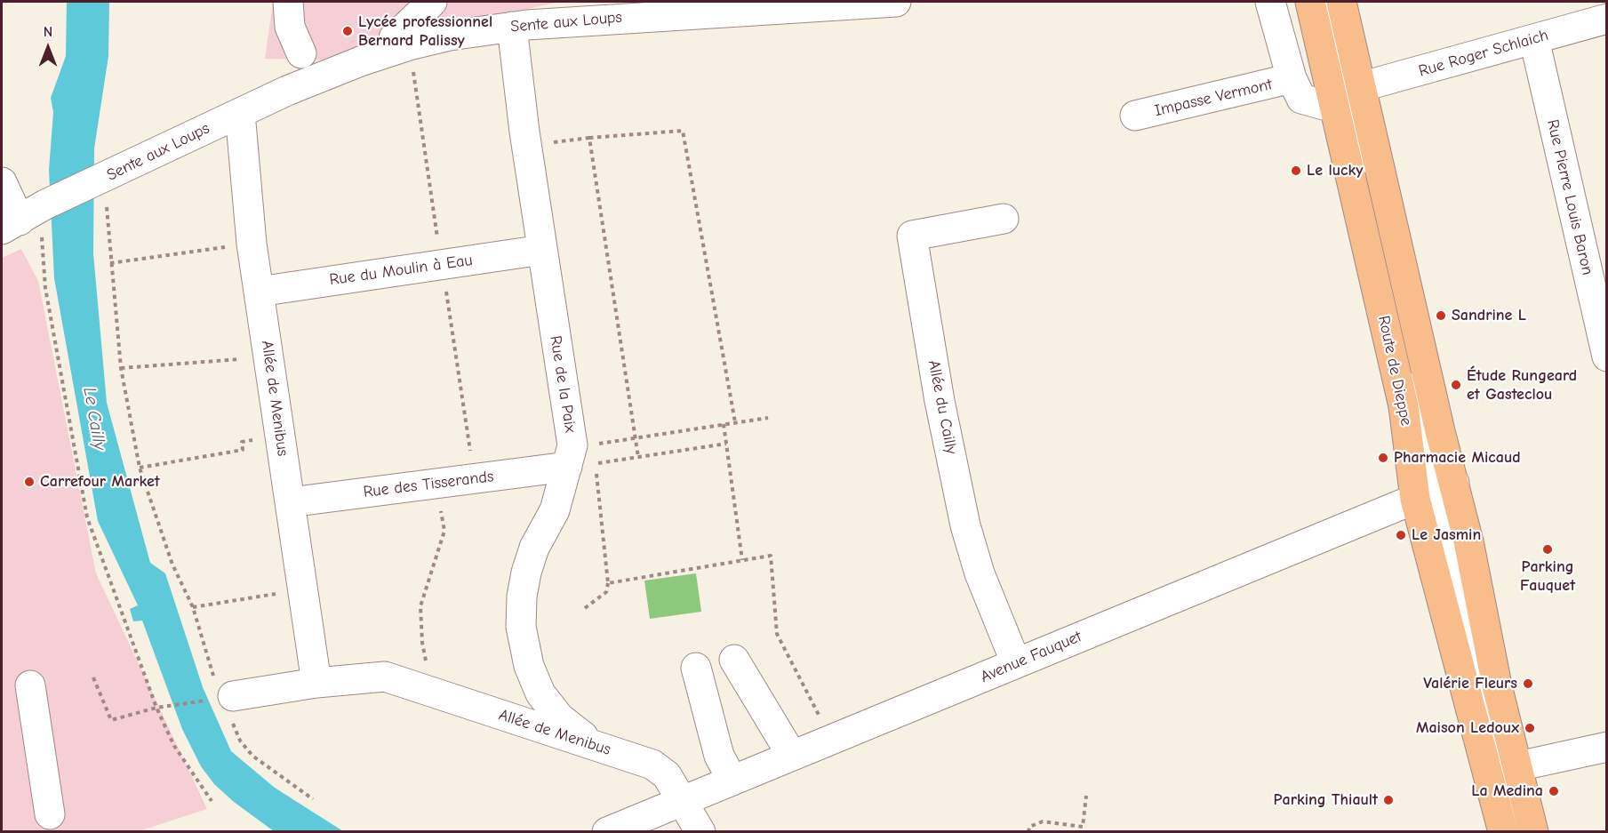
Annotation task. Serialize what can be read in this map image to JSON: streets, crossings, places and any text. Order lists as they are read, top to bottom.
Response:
{
  "streets": {
    "main road": ["Route de Dieppe"],
    "street": [
      "Sente aux Loups",
      "Rue Roger Schlaich",
      "Impasse Vermont",
      "Rue Pierre Louis Baron",
      "Rue du Moulin à Eau",
      "Rue de la Paix",
      "Allée de Menibus",
      "Allée du Cailly",
      "Rue des Tisserands",
      "Avenue Fauquet"
    ]
  },
  "crossings": [
    ["Sente aux Loups", "Rue de la Paix"],
    ["Sente aux Loups", "Allée de Menibus"],
    ["Rue Roger Schlaich", "Rue Pierre Louis Baron"],
    ["Rue Roger Schlaich", "Route de Dieppe"],
    ["Rue du Moulin à Eau", "Rue de la Paix"],
    ["Rue du Moulin à Eau", "Allée de Menibus"],
    ["Route de Dieppe", "Avenue Fauquet"],
    ["Rue de la Paix", "Allée de Menibus"],
    ["Rue de la Paix", "Rue des Tisserands"],
    ["Allée de Menibus", "Rue des Tisserands"],
    ["Allée de Menibus", "Avenue Fauquet"],
    ["Allée du Cailly", "Avenue Fauquet"]
  ],
  "water": ["Le Cailly"],
  "places": [
    "Lycée professionnel Bernard Palissy",
    "Le lucky",
    "Sandrine L",
    "Étude Rungeard et Gasteclou",
    "Pharmacie Micaud",
    "Carrefour Market",
    "Le Jasmin",
    "Parking Fauquet",
    "Valérie Fleurs",
    "Maison Ledoux",
    "La Medina",
    "Parking Thiault"
  ],
  "north": "top"
}
